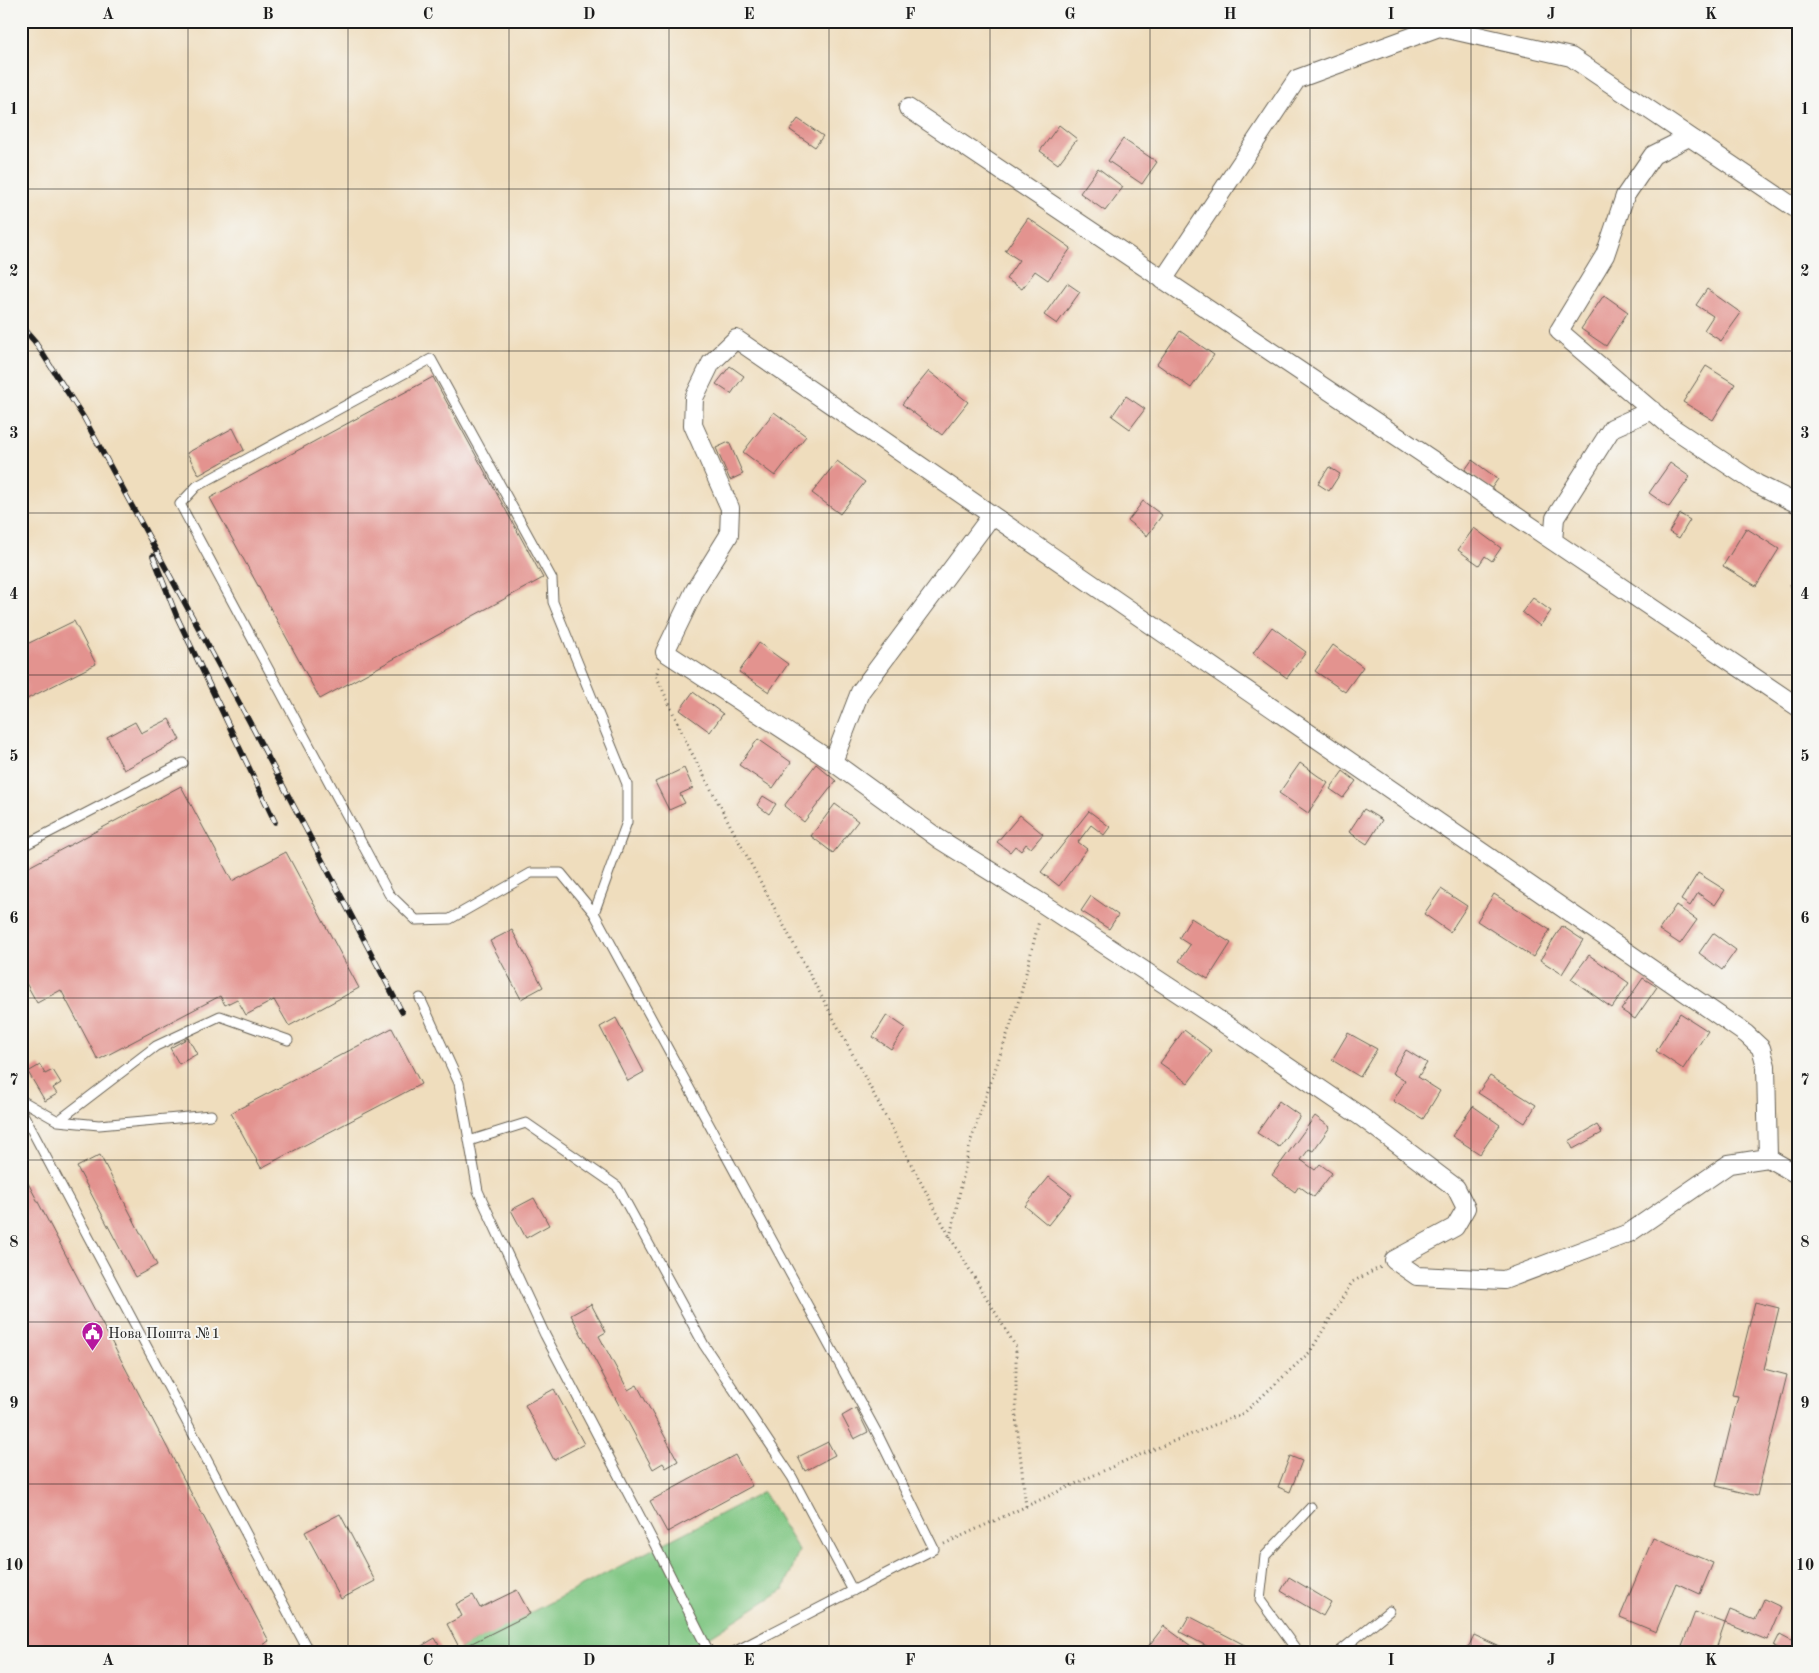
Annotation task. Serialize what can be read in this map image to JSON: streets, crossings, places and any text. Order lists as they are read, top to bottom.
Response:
{
  "places": {
    "public building": ["Нова Пошта №1"]
  },
  "grid": {
    "columns": [
      "A",
      "B",
      "C",
      "D",
      "E",
      "F",
      "G",
      "H",
      "I",
      "J",
      "K"
    ],
    "rows": [
      "1",
      "2",
      "3",
      "4",
      "5",
      "6",
      "7",
      "8",
      "9",
      "10"
    ]
  }
}
